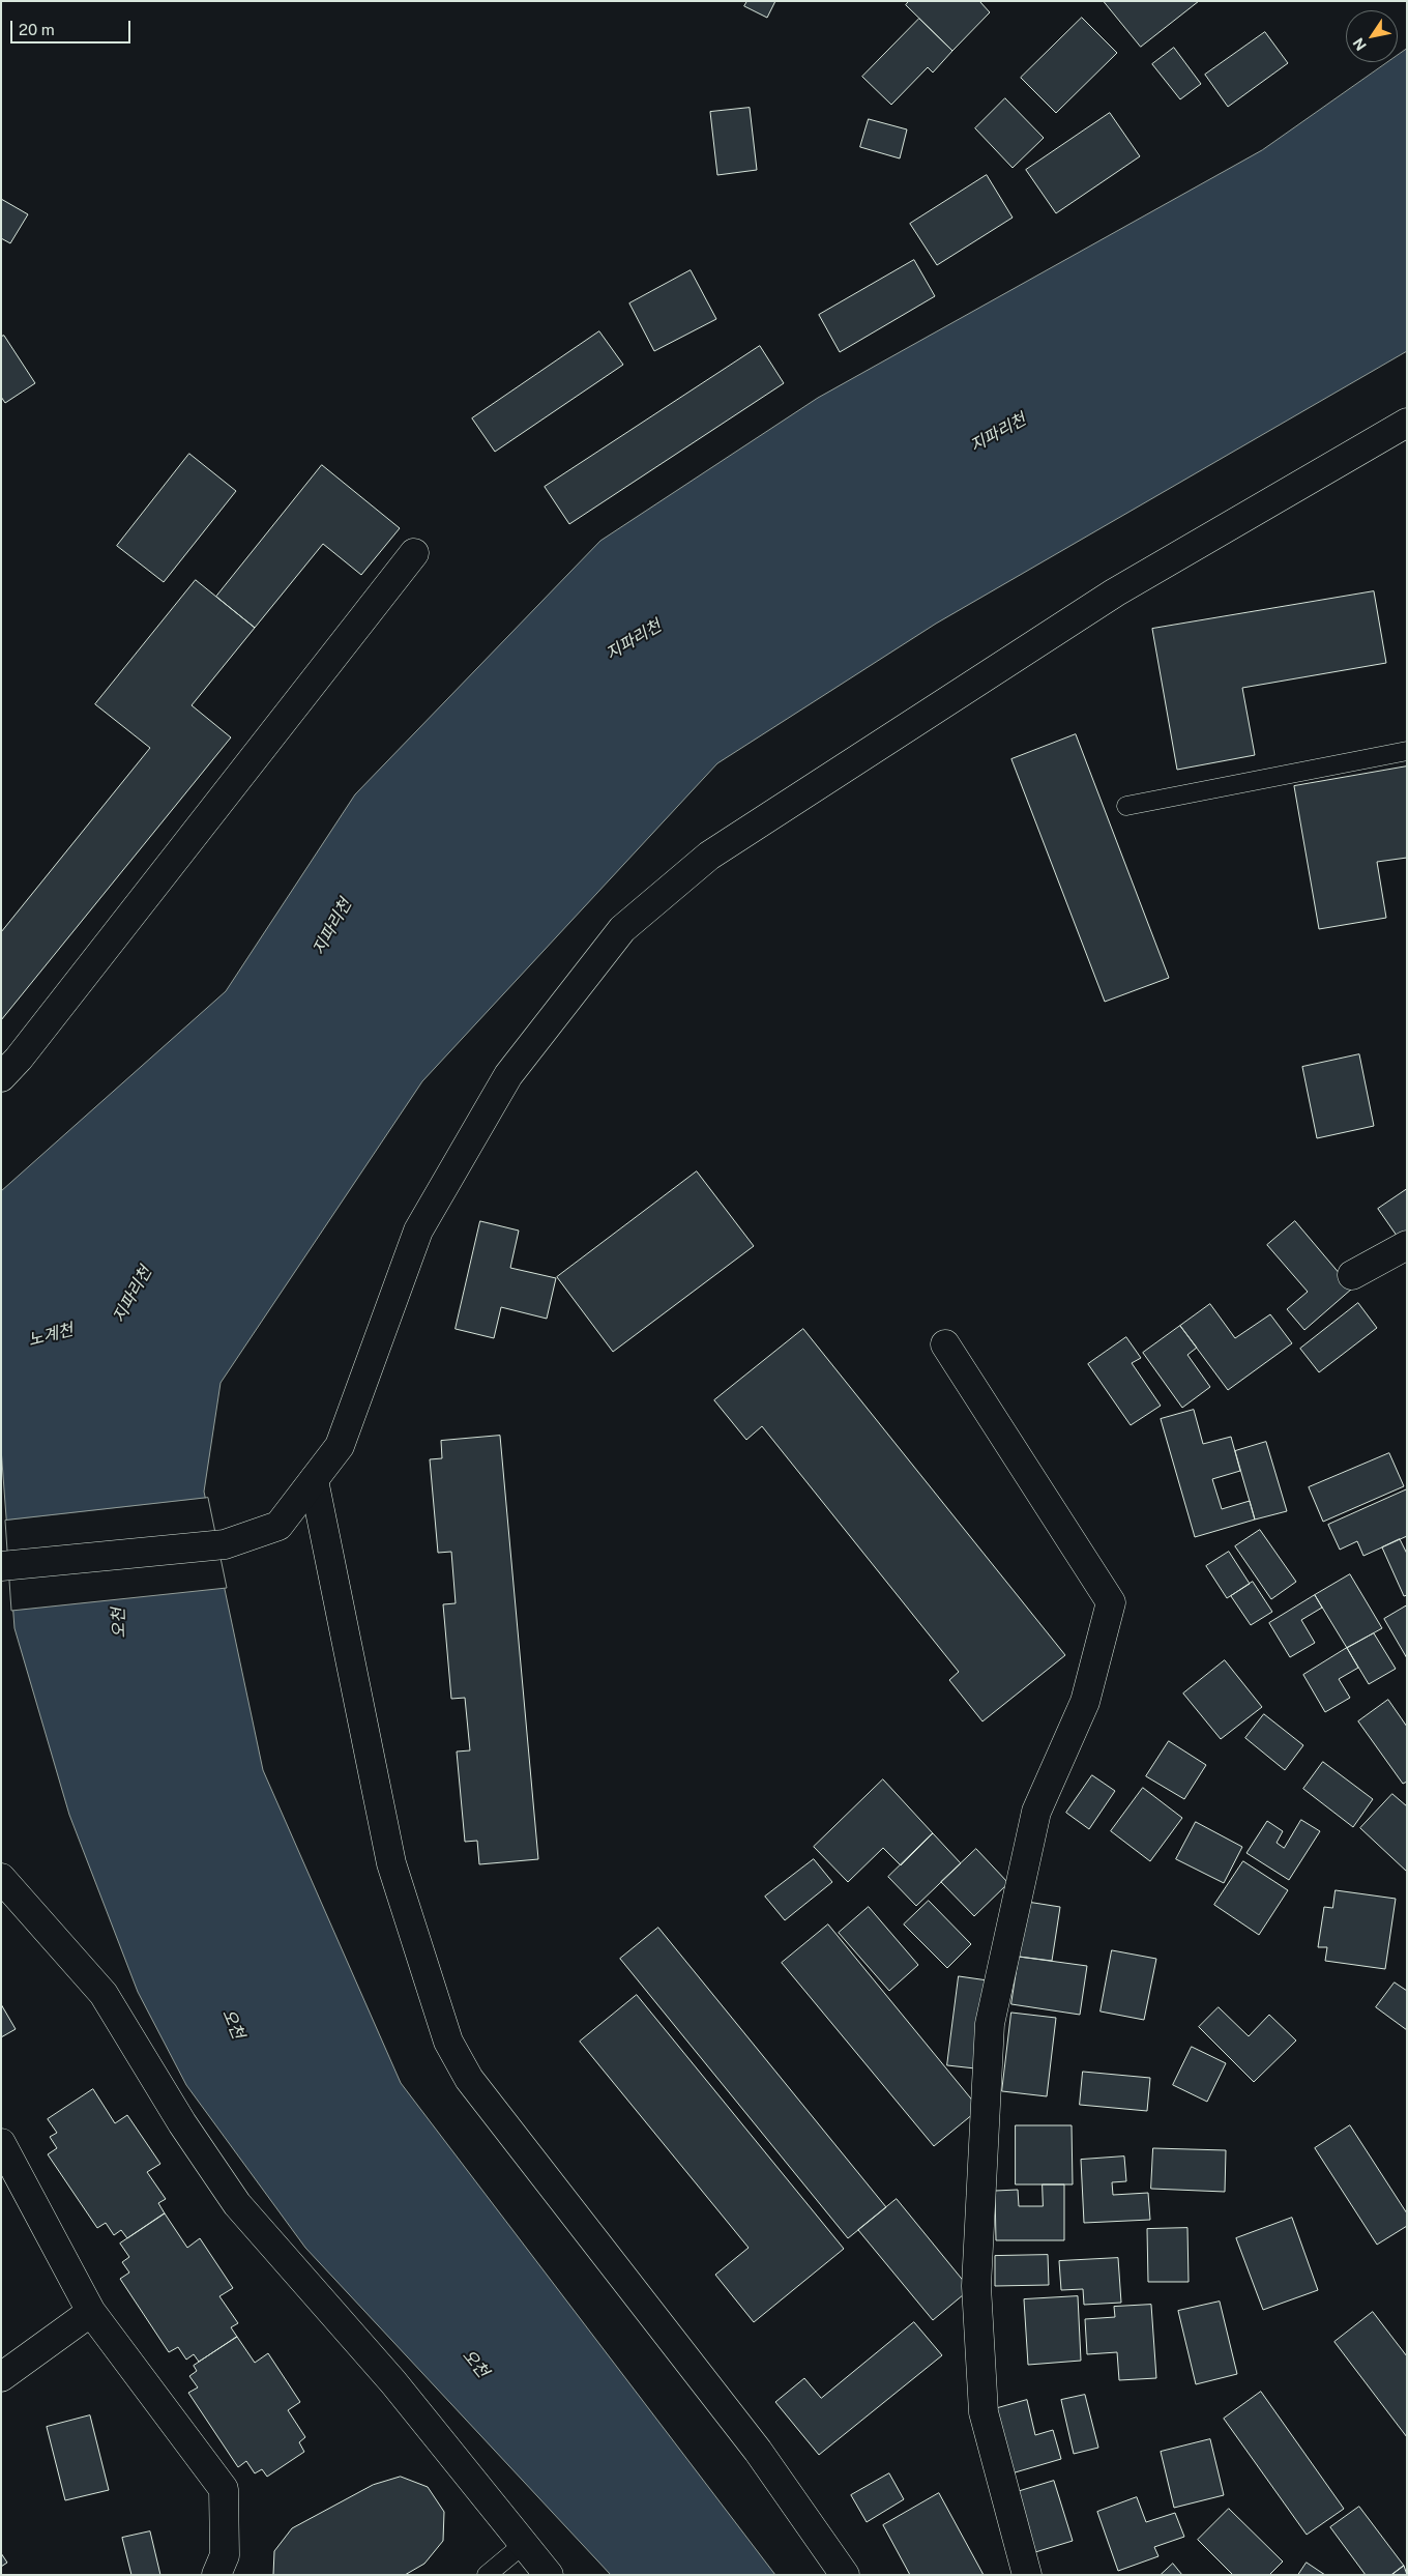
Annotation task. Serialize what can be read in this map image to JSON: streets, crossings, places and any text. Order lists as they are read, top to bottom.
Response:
{
  "water": ["지파리천", "노계천", "오천"],
  "scale_bar": "20 m",
  "north": "bottom left"
}
